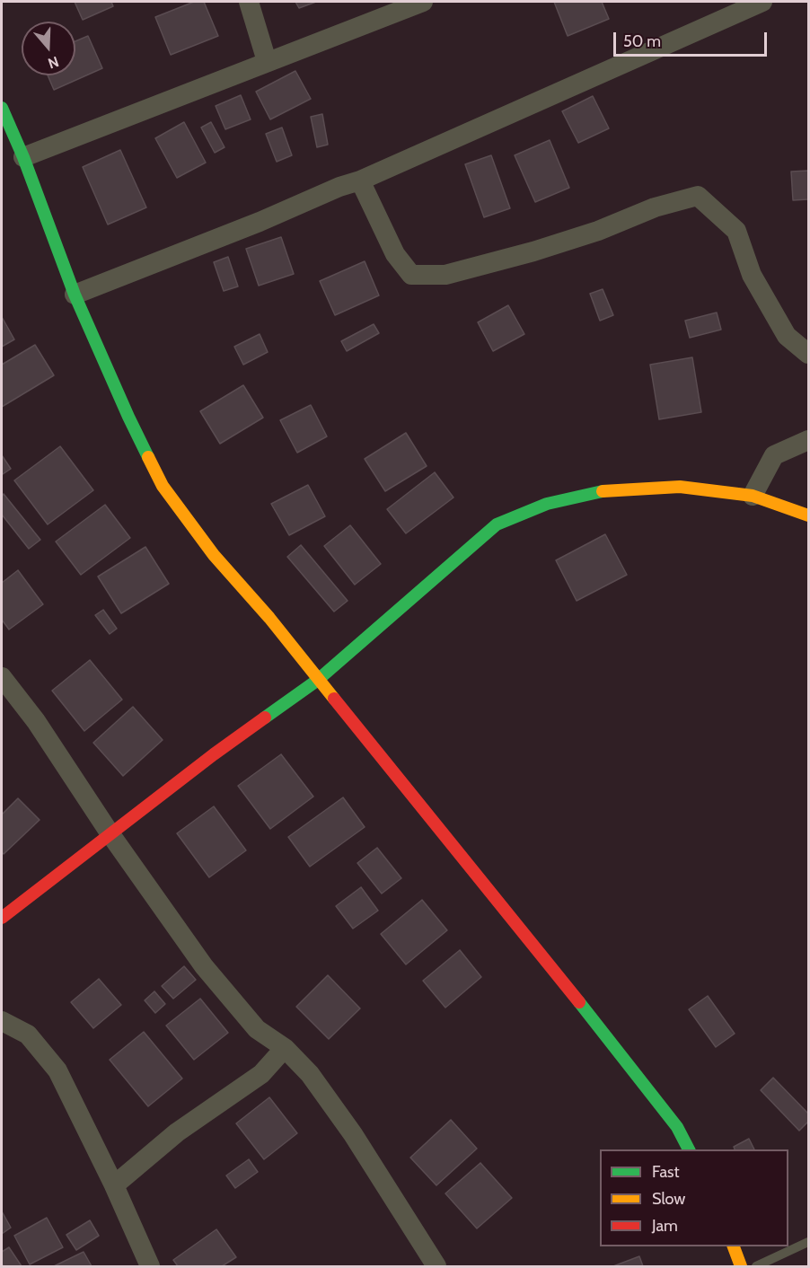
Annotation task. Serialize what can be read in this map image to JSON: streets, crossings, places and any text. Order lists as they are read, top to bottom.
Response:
{
  "legend": ["Fast", "Slow", "Jam"],
  "scale_bar": "50 m",
  "north": "bottom"
}
